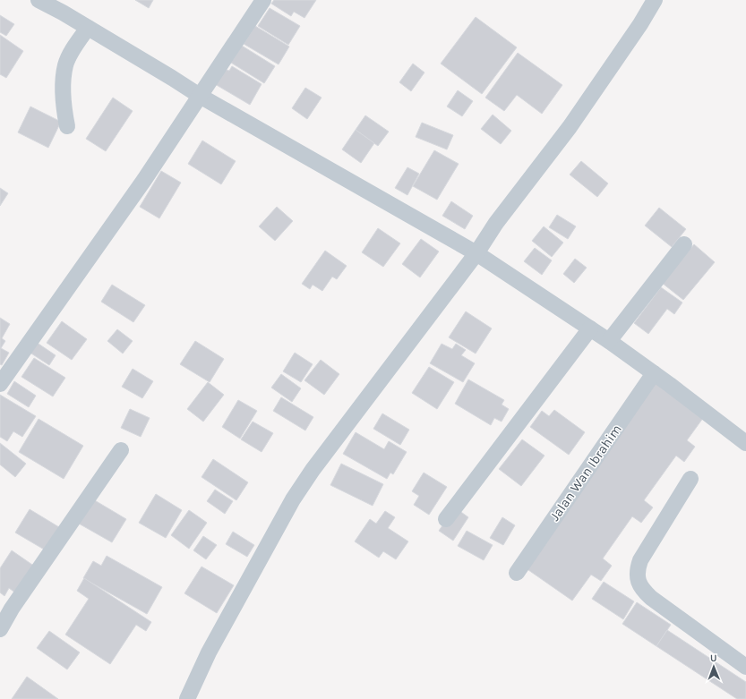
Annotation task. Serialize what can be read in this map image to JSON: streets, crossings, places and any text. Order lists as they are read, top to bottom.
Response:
{
  "streets": {
    "street": ["Jalan Wan Ibrahim"]
  },
  "north": "top"
}
